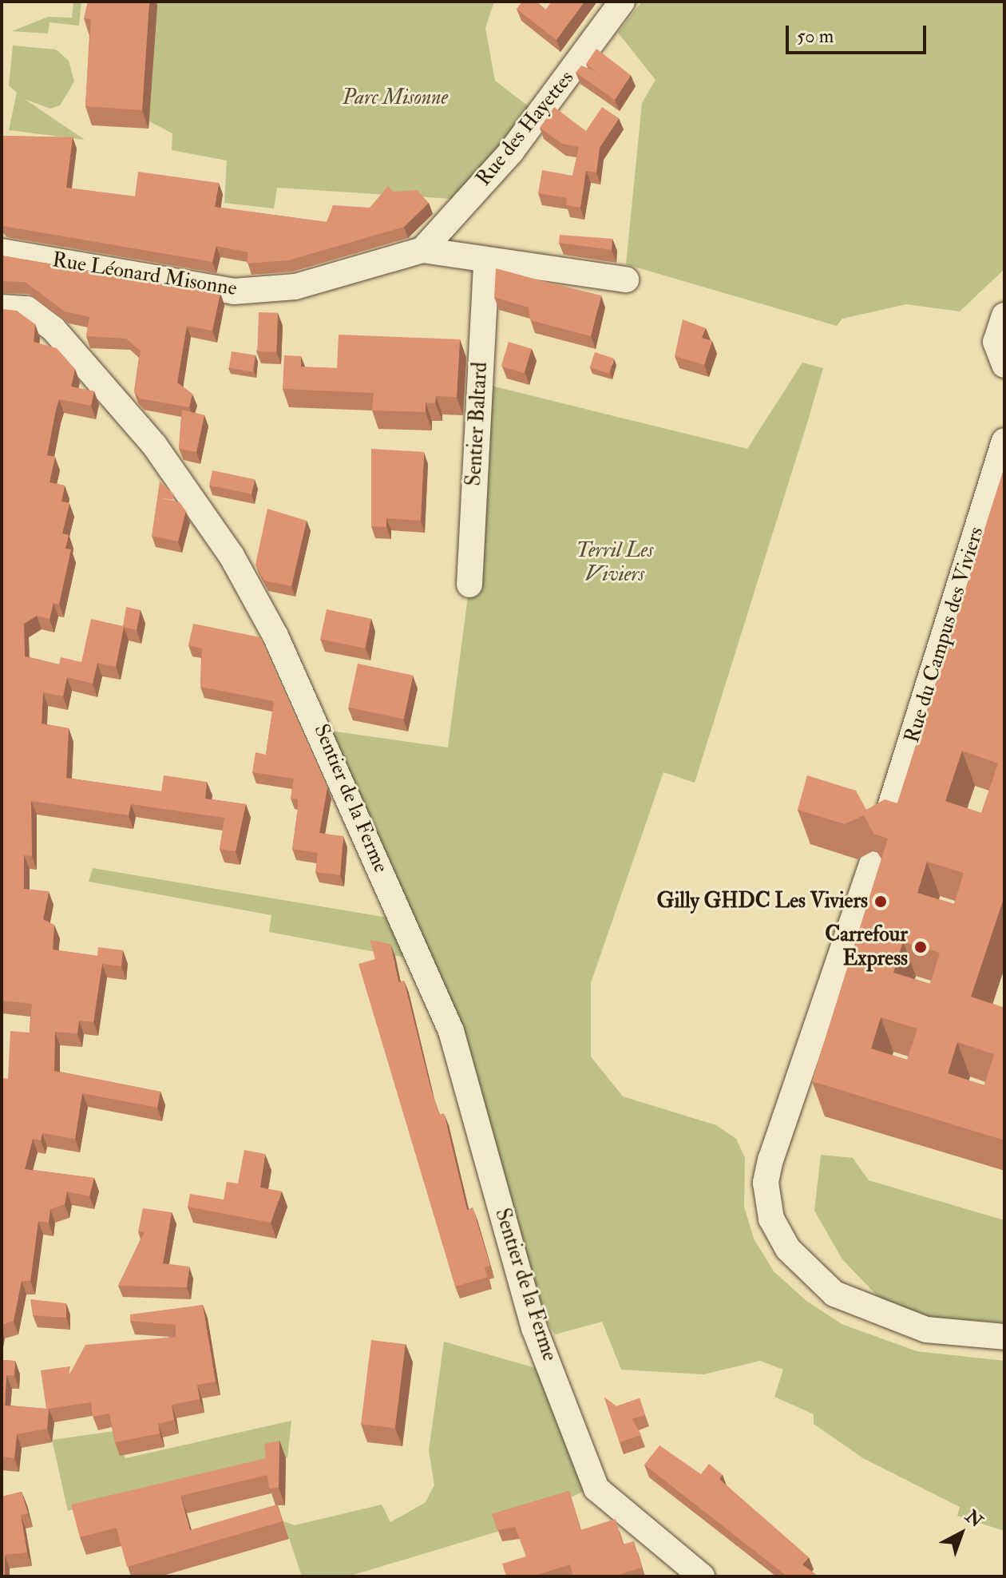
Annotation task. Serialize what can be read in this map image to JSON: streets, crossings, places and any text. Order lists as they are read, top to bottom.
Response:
{
  "streets": {
    "street": [
      "Rue des Hayettes",
      "Rue Léonard Misonne",
      "Sentier Baltard",
      "Rue du Campus des Viviers",
      "Sentier de la Ferme"
    ]
  },
  "crossings": [
    ["Rue des Hayettes", "Rue Léonard Misonne"],
    ["Rue Léonard Misonne", "Sentier Baltard"]
  ],
  "parks": ["Parc Misonne", "Terril Les Viviers"],
  "places": ["Gilly GHDC Les Viviers", "Carrefour Express"],
  "scale_bar": "50 m",
  "north": "top right"
}
